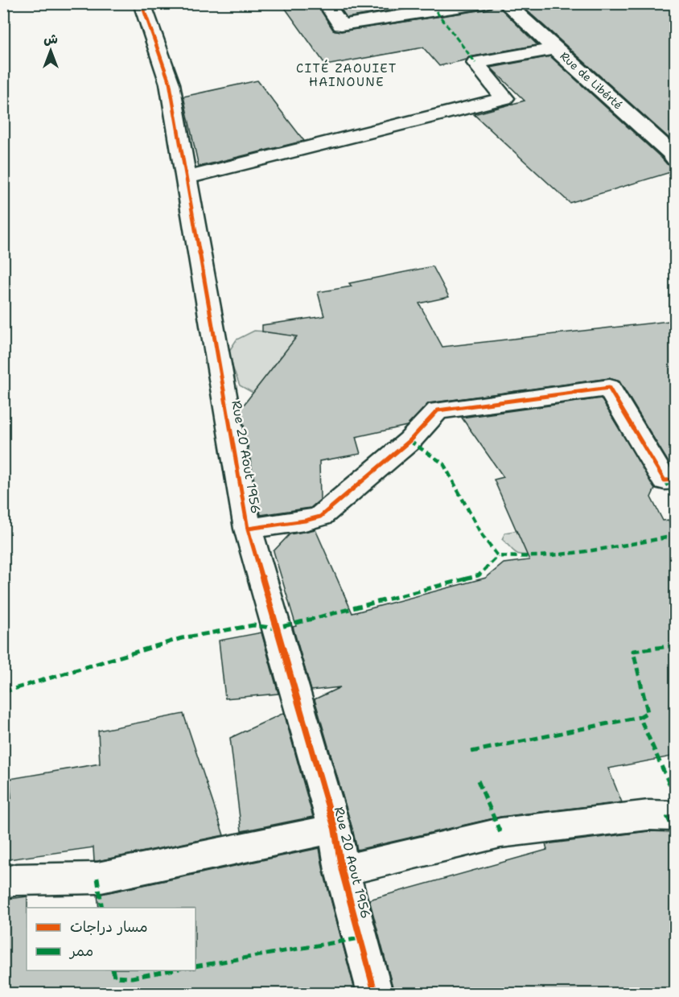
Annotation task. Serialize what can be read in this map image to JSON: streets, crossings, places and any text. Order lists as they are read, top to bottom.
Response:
{
  "streets": {
    "street": ["Rue de Libérté", "Rue 20 Aout 1956"]
  },
  "districts": ["CITÉ ZAOUIET HAINOUNE"],
  "legend": ["مسار دراجات", "ممر"],
  "north": "top"
}
